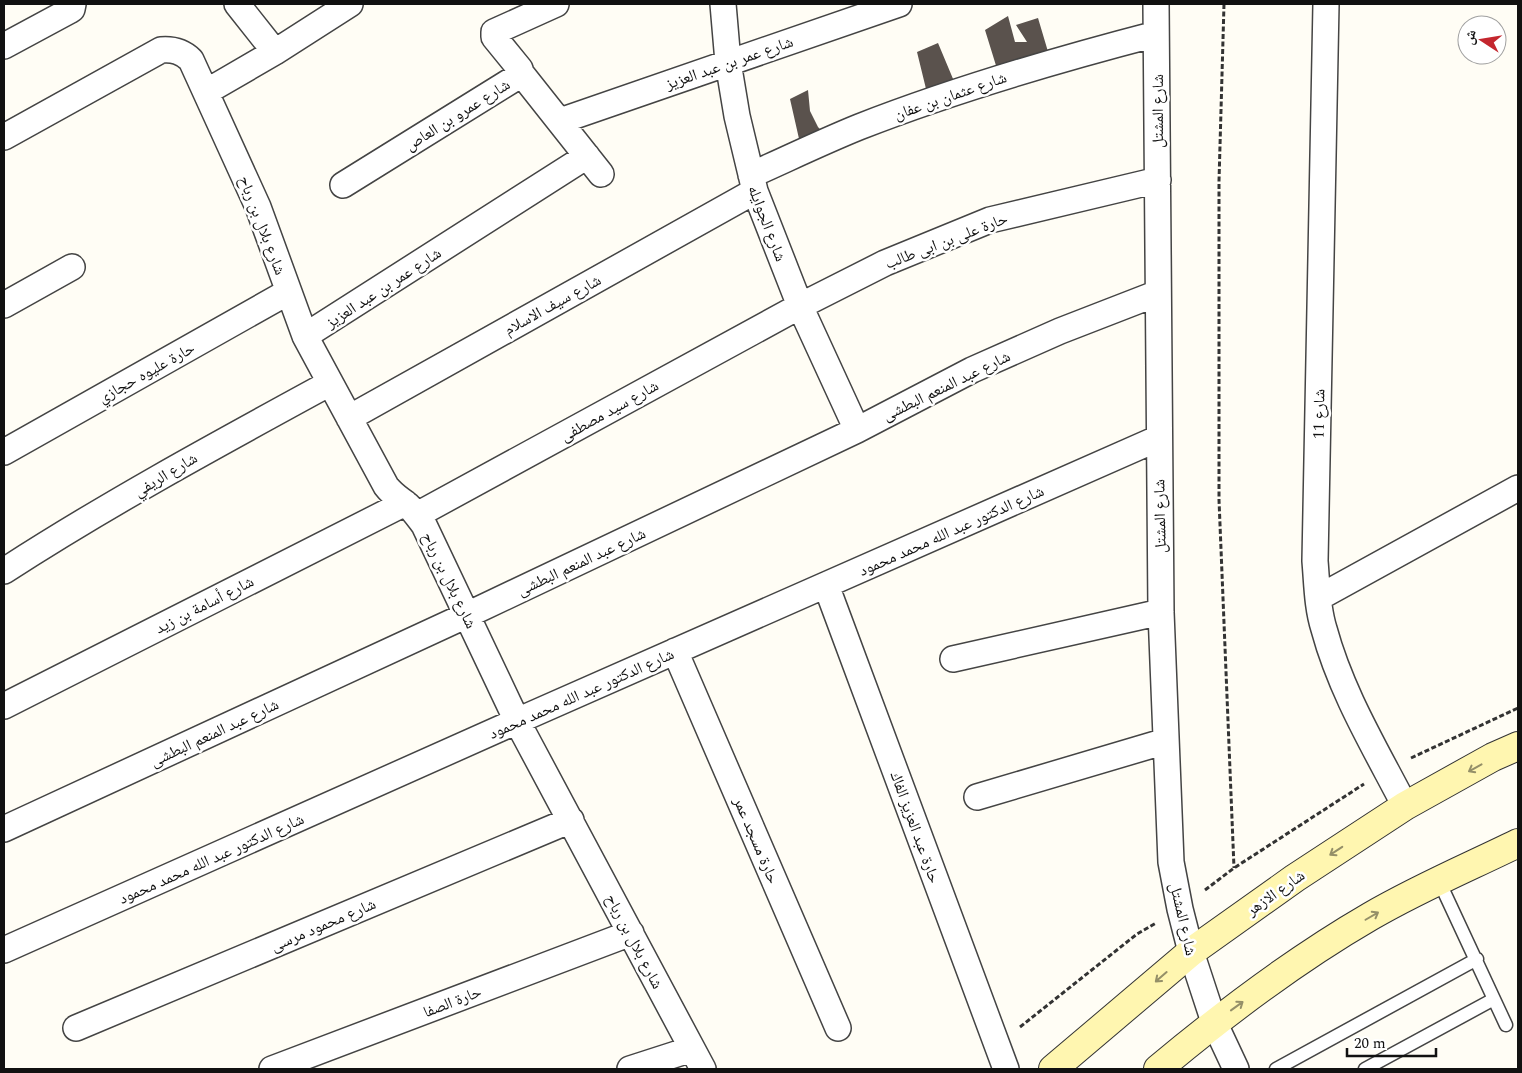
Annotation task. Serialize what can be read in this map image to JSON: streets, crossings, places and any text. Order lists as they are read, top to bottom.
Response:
{
  "streets": {
    "main road": ["شارع الازهر"],
    "street": [
      "شارع عمر بن عبد العزيز",
      "شارع عثمان بن عفان",
      "شارع المشتل",
      "شارع عمرو بن العاص",
      "شارع الجوايله",
      "شارع بلال بن رباح",
      "حارة على بن ابى طالب",
      "شارع سيف الاسلام",
      "حارة عليوه حجازي",
      "شارع عبد المنعم البطشى",
      "شارع سيد مصطفى",
      "شارع 11",
      "شارع الريفي",
      "شارع الدكتور عبد الله محمد محمود",
      "شارع أسامة بن زيد",
      "حارة عبد العزيز الفاك",
      "حارة مسجد عمر",
      "شارع محمود مرسى",
      "حارة الصفا"
    ]
  },
  "crossings": [
    ["شارع عمر بن عبد العزيز", "شارع الجوايله"],
    ["شارع عمر بن عبد العزيز", "شارع بلال بن رباح"],
    ["شارع عثمان بن عفان", "شارع المشتل"],
    ["شارع عثمان بن عفان", "شارع الجوايله"],
    ["شارع عثمان بن عفان", "شارع سيف الاسلام"],
    ["شارع المشتل", "حارة على بن ابى طالب"],
    ["شارع المشتل", "شارع عبد المنعم البطشى"],
    ["شارع المشتل", "شارع الدكتور عبد الله محمد محمود"],
    ["شارع المشتل", "شارع الازهر"],
    ["شارع الجوايله", "حارة على بن ابى طالب"],
    ["شارع الجوايله", "شارع سيف الاسلام"],
    ["شارع الجوايله", "شارع عبد المنعم البطشى"],
    ["شارع الجوايله", "شارع سيد مصطفى"],
    ["شارع بلال بن رباح", "شارع سيف الاسلام"],
    ["شارع بلال بن رباح", "حارة عليوه حجازي"],
    ["شارع بلال بن رباح", "شارع عبد المنعم البطشى"],
    ["شارع بلال بن رباح", "شارع سيد مصطفى"],
    ["شارع بلال بن رباح", "شارع الريفي"],
    ["شارع بلال بن رباح", "شارع الدكتور عبد الله محمد محمود"],
    ["شارع بلال بن رباح", "شارع أسامة بن زيد"],
    ["شارع بلال بن رباح", "شارع محمود مرسى"],
    ["شارع بلال بن رباح", "حارة الصفا"],
    ["حارة على بن ابى طالب", "شارع سيد مصطفى"],
    ["شارع سيد مصطفى", "شارع أسامة بن زيد"],
    ["شارع 11", "شارع الازهر"],
    ["شارع الدكتور عبد الله محمد محمود", "حارة عبد العزيز الفاك"],
    ["شارع الدكتور عبد الله محمد محمود", "حارة مسجد عمر"]
  ],
  "scale_bar": "20 m",
  "north": "left"
}
